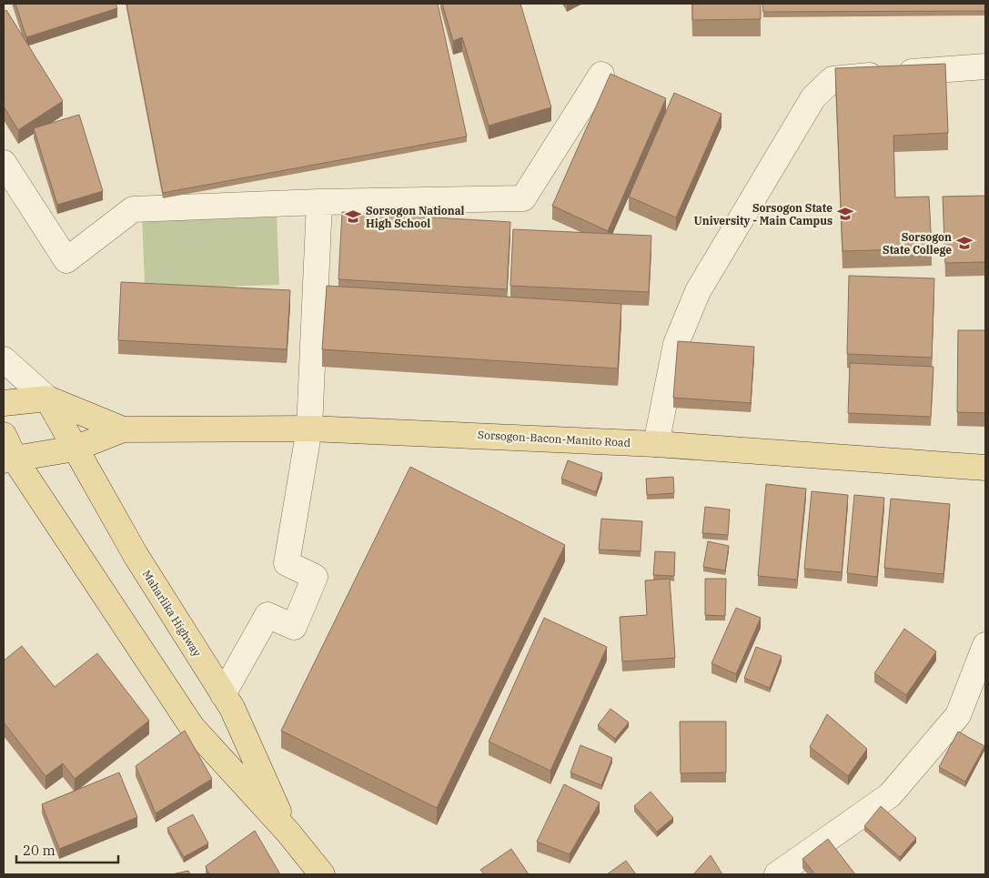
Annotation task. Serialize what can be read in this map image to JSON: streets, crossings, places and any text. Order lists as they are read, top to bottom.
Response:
{
  "streets": {
    "main road": ["Sorsogon-Bacon-Manito Road", "Maharlika Highway"]
  },
  "crossings": [
    ["Sorsogon-Bacon-Manito Road", "Maharlika Highway"]
  ],
  "places": {
    "school or university": ["Sorsogon State University - Main Campus", "Sorsogon National High School", "Sorsogon State College"]
  },
  "scale_bar": "20 m"
}
